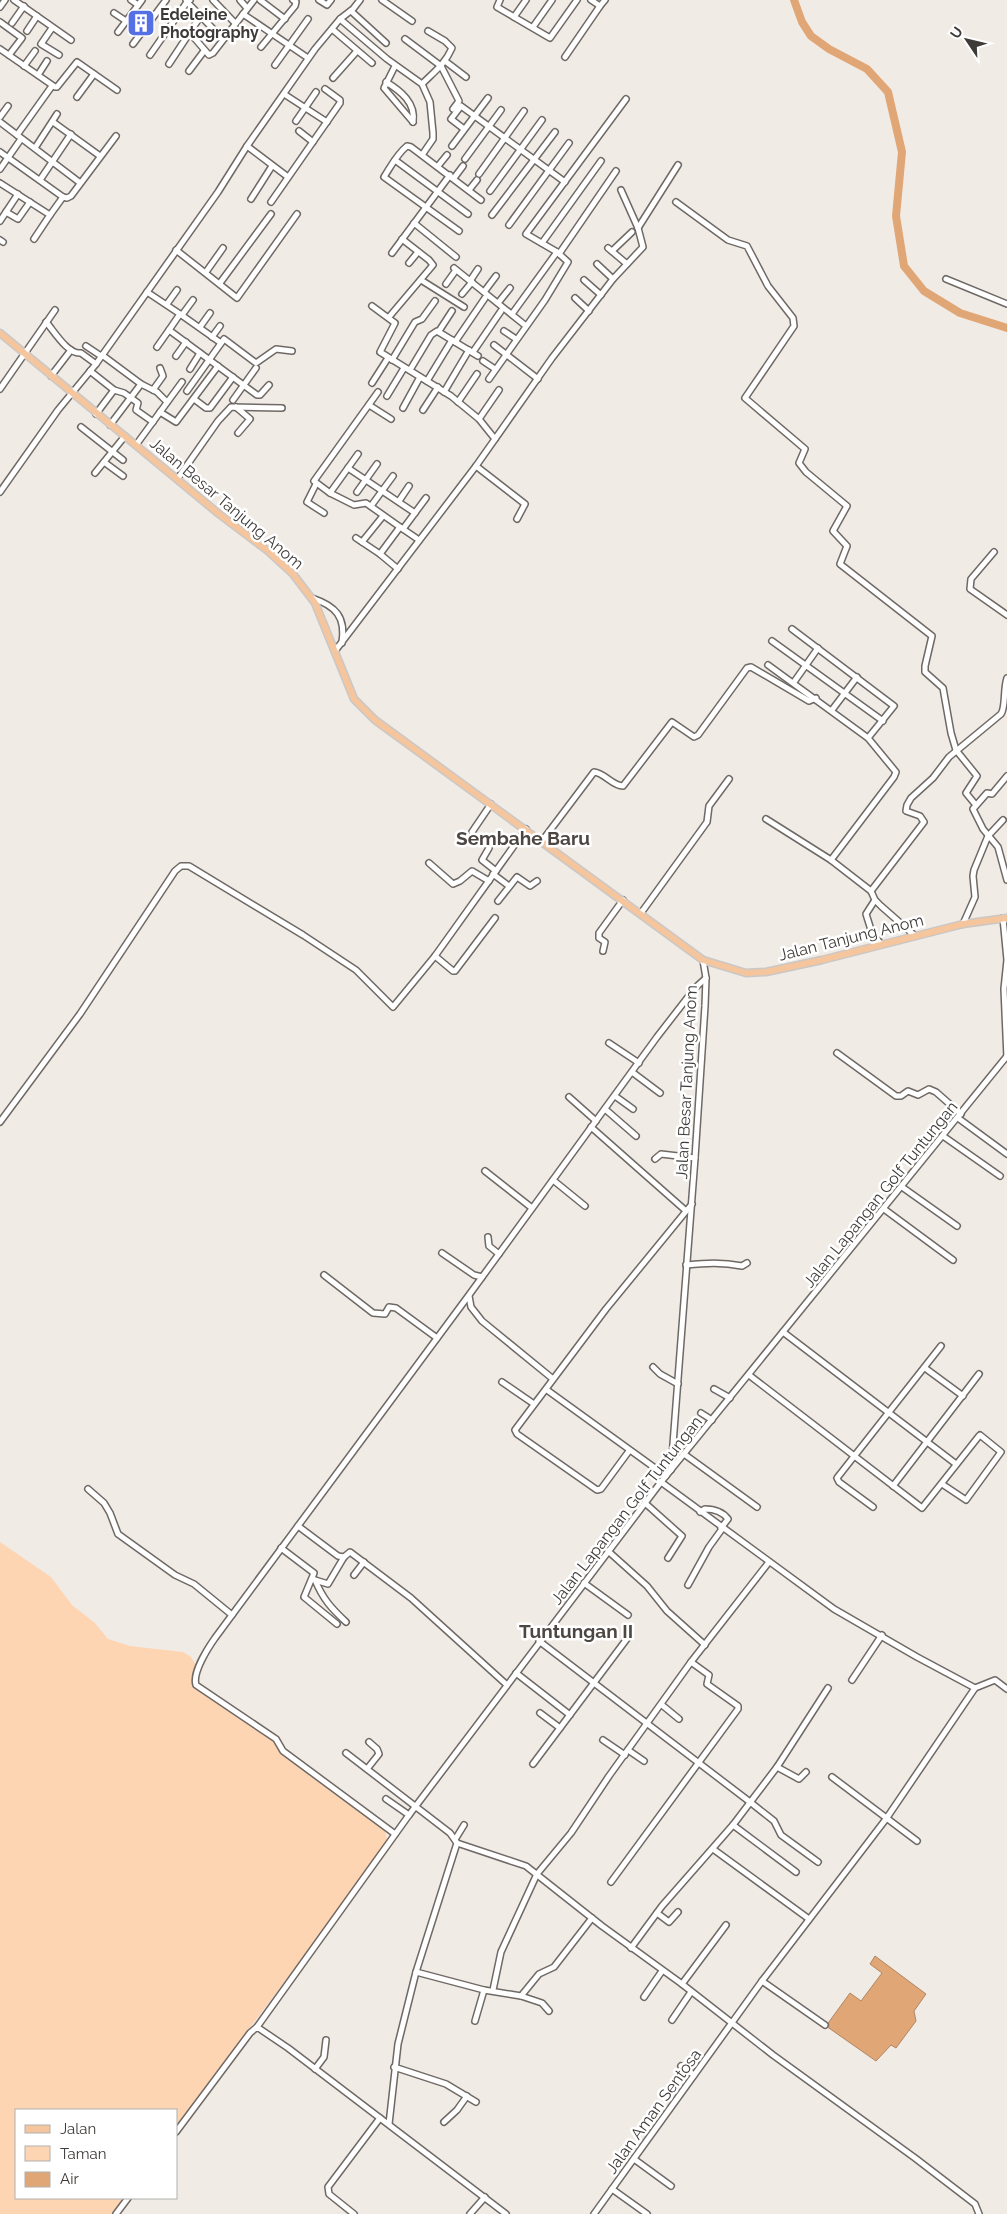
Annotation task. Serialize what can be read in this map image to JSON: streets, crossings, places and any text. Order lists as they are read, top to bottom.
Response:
{
  "streets": {
    "main road": ["Jalan Besar Tanjung Anom", "Jalan Tanjung Anom"],
    "street": ["Jalan Lapangan Golf Tuntungan", "Jalan Aman Sentosa"]
  },
  "crossings": [
    ["Jalan Besar Tanjung Anom", "Jalan Tanjung Anom"],
    ["Jalan Besar Tanjung Anom", "Jalan Lapangan Golf Tuntungan"]
  ],
  "districts": ["Sembahe Baru", "Tuntungan II"],
  "places": {
    "building": ["Edeleine Photography"]
  },
  "legend": ["Jalan", "Taman", "Air"],
  "north": "top left"
}
